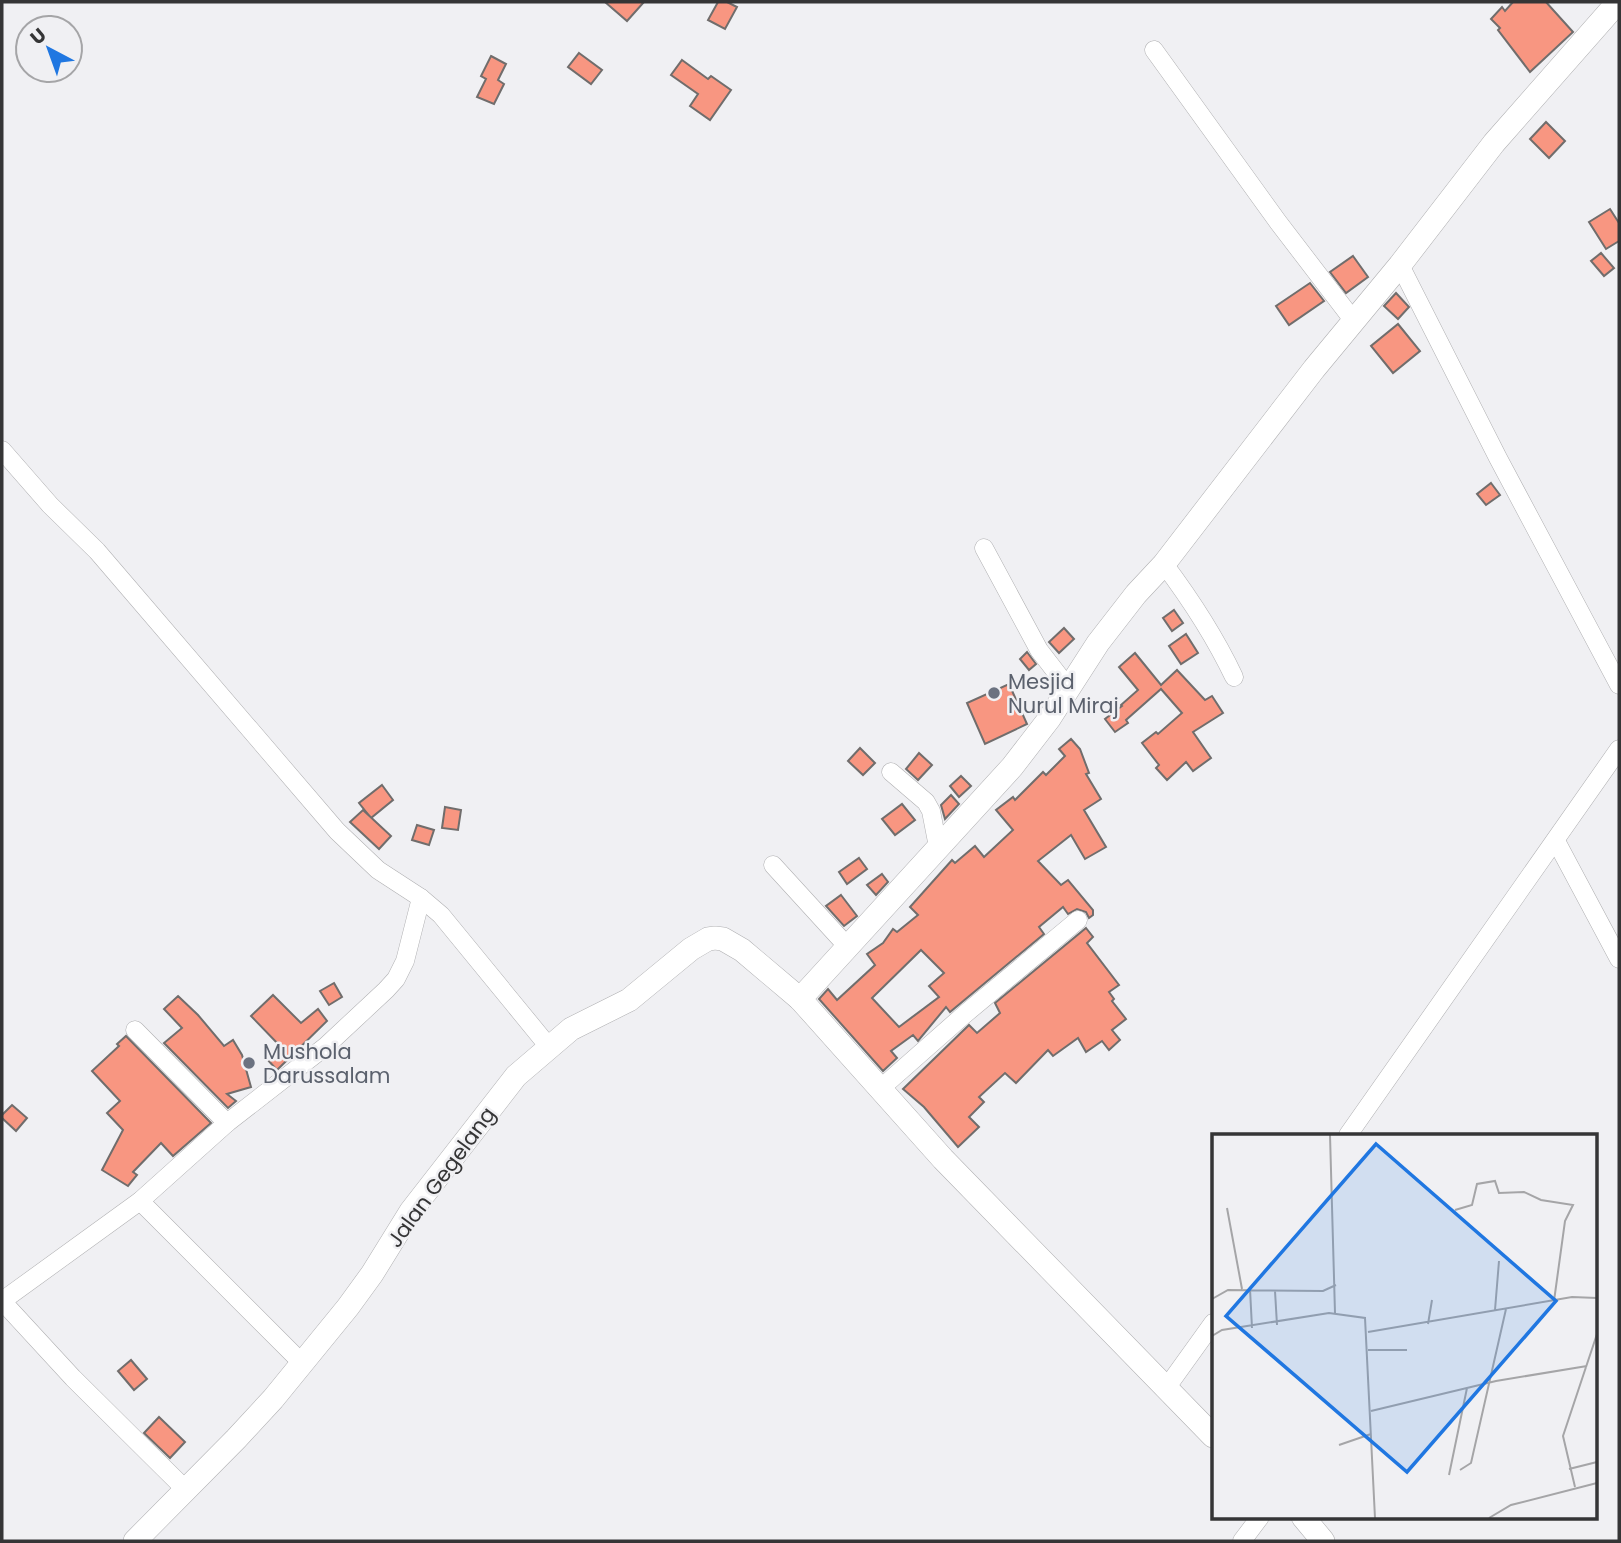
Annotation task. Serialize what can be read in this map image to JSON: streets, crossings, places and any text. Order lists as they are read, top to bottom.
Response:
{
  "streets": {
    "street": ["Jalan Gegelang"]
  },
  "places": ["Mesjid Nurul Miraj", "Mushola Darussalam"],
  "north": "top left"
}
